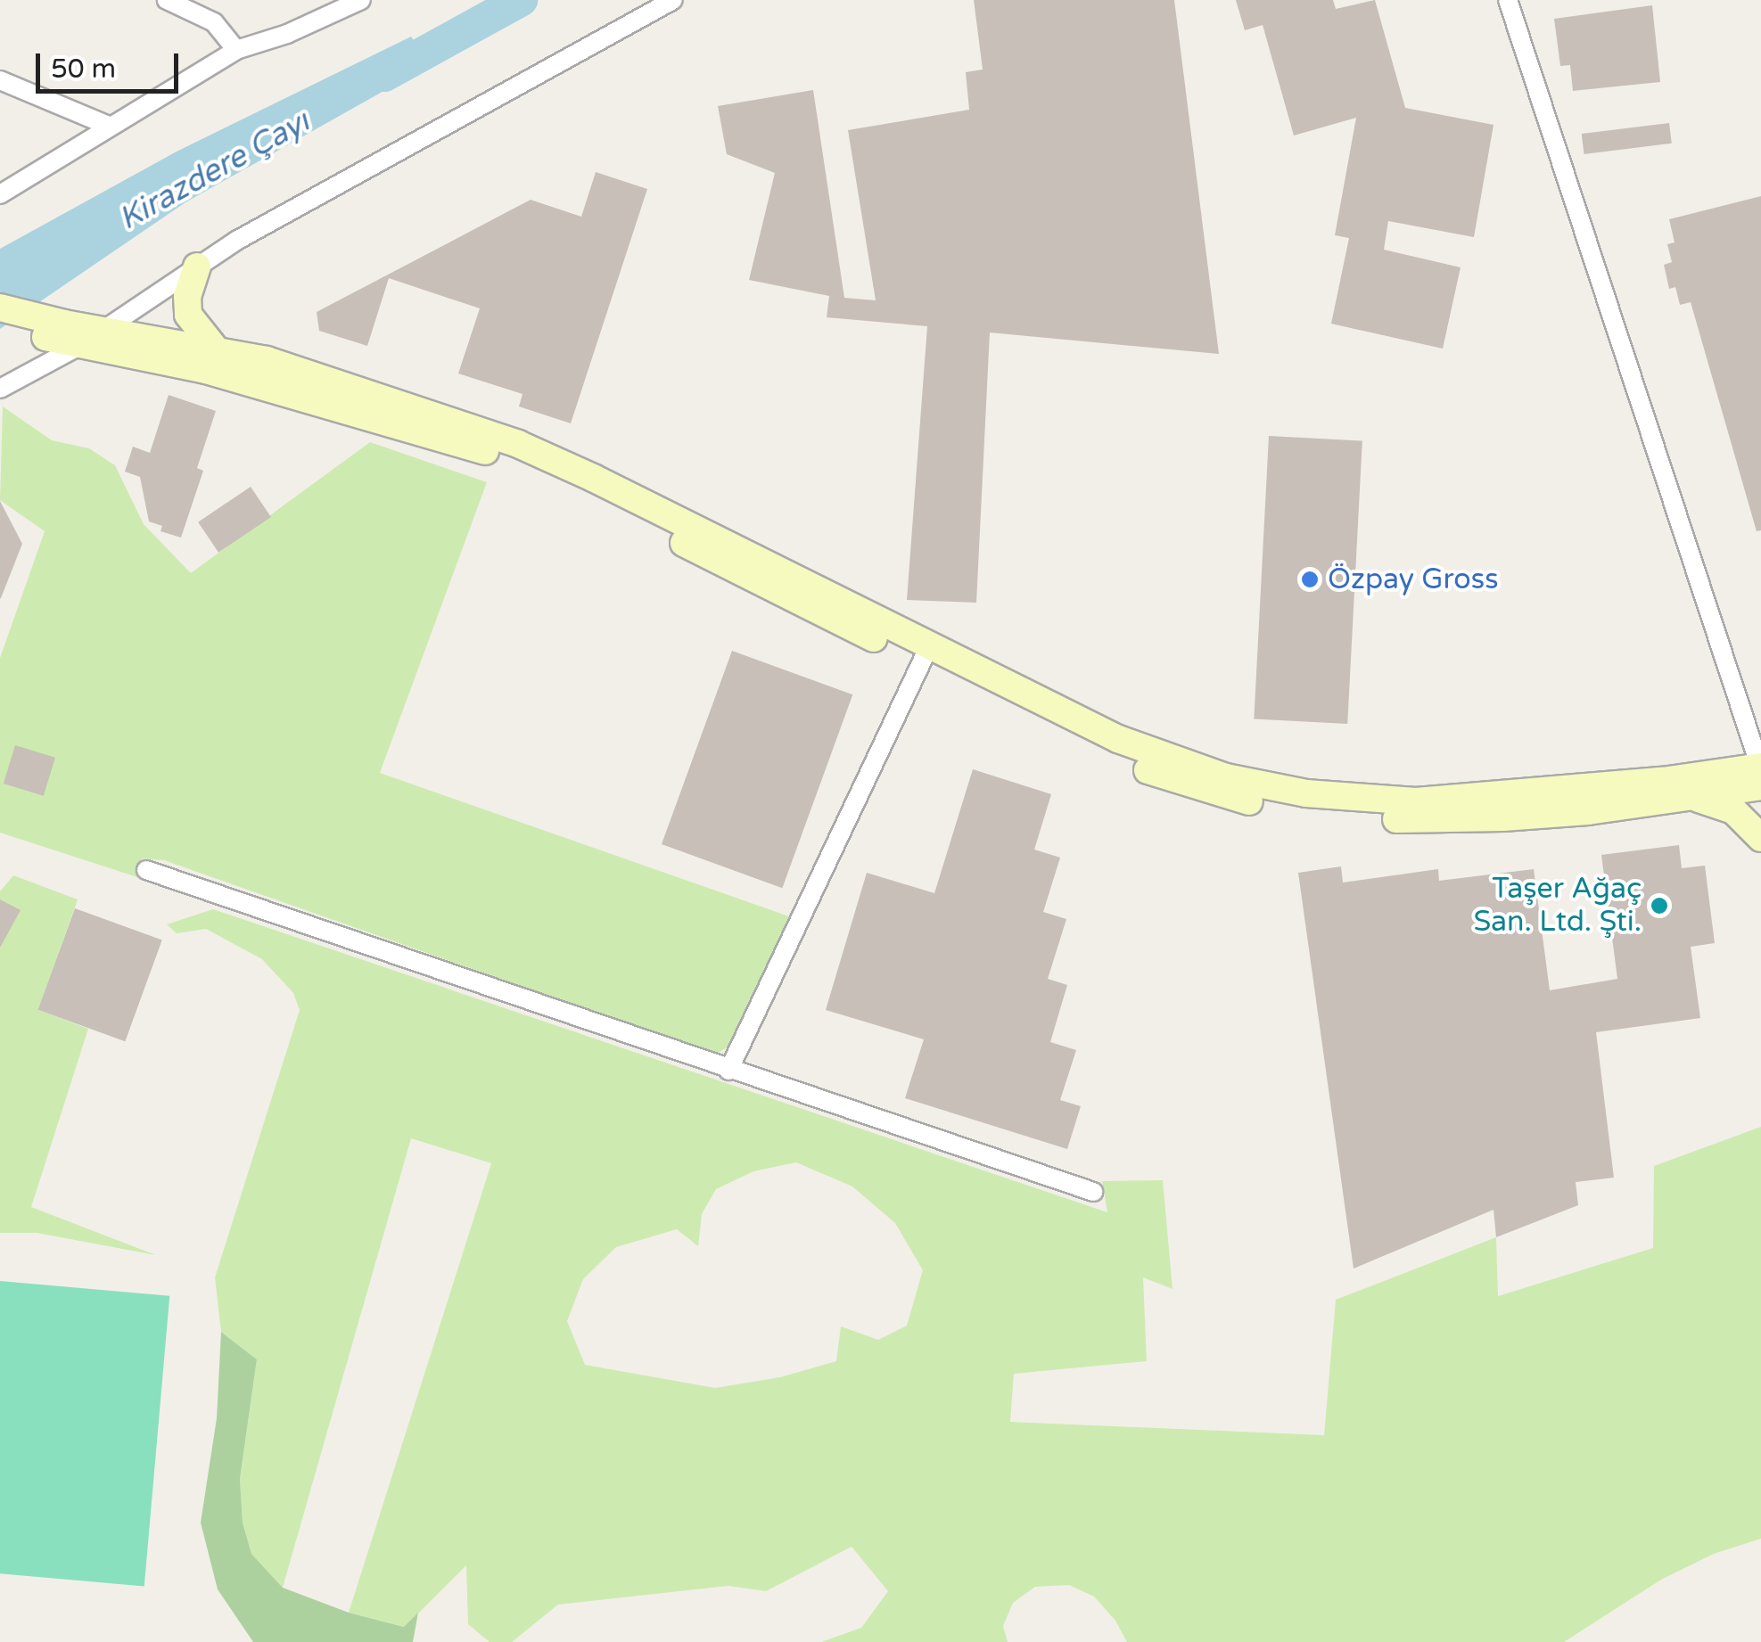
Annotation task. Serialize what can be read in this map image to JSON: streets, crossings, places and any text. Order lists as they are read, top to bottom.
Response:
{
  "water": ["Kirazdere Çayı"],
  "places": ["Özpay Gross", "Taşer Ağaç San. Ltd. Şti."],
  "scale_bar": "50 m"
}
